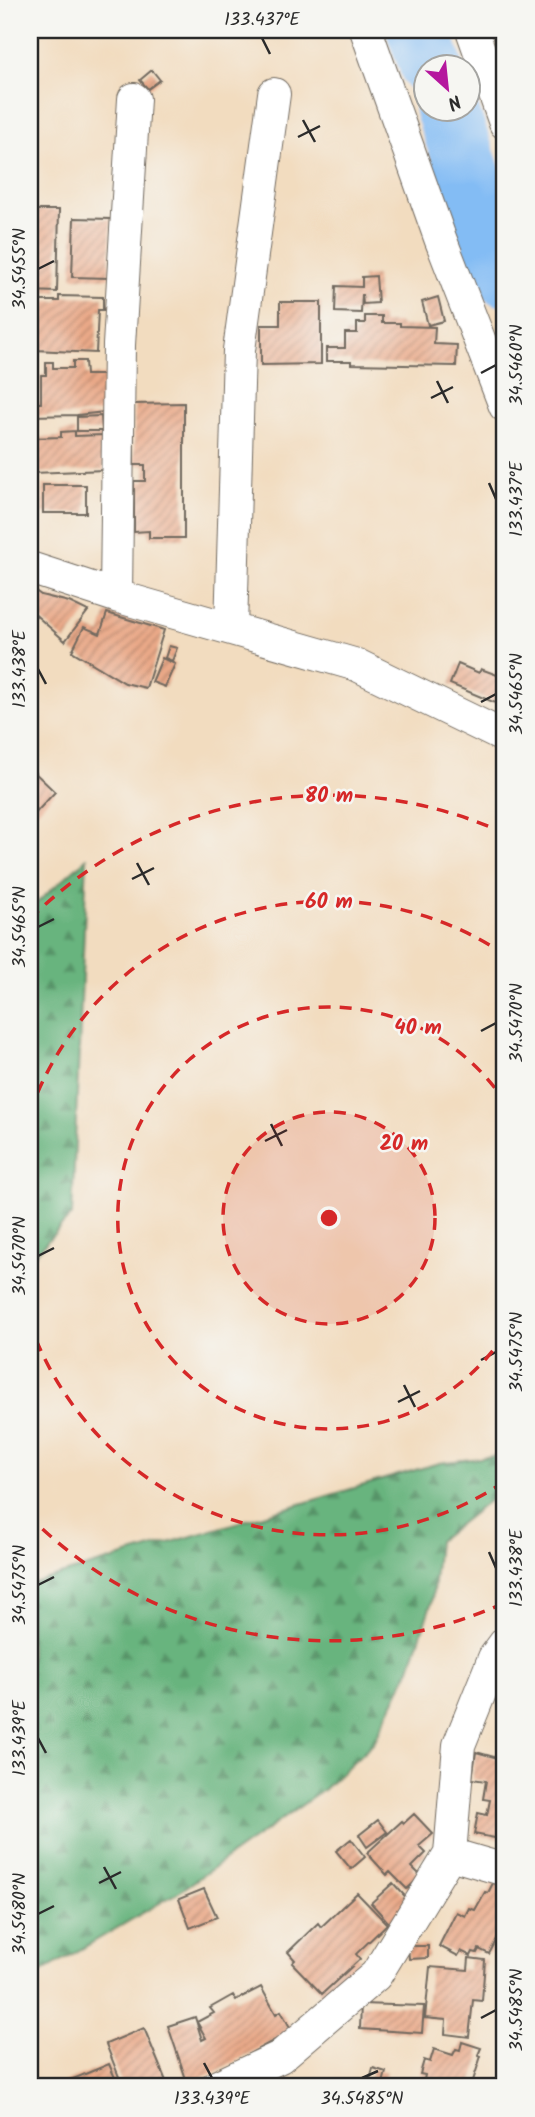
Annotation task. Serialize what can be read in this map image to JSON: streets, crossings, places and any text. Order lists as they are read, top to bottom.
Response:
{
  "north": "bottom right",
  "coordinates": [
    "133.437°E",
    "34.5455°N",
    "34.5460°N",
    "133.438°E",
    "34.5465°N",
    "34.5470°N",
    "34.5475°N",
    "133.439°E",
    "34.5480°N",
    "34.5485°N"
  ],
  "rings": [
    "80 m",
    "60 m",
    "40 m",
    "20 m"
  ]
}
